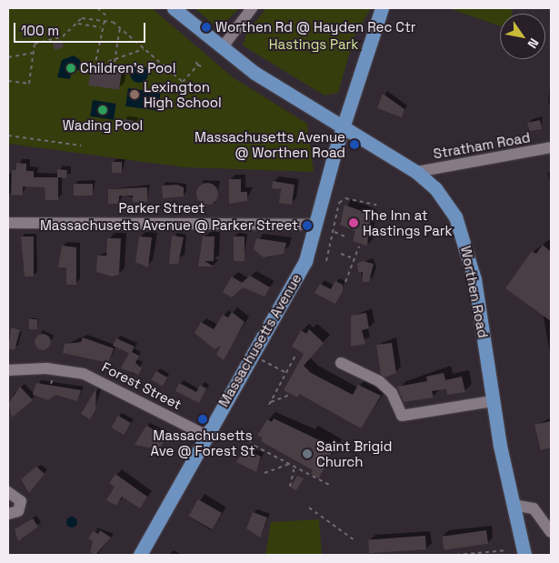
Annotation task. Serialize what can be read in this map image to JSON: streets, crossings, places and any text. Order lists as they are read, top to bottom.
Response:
{
  "streets": {
    "main road": ["Worthen Road", "Massachusetts Avenue"],
    "street": ["Stratham Road", "Parker Street", "Forest Street"]
  },
  "crossings": [
    ["Stratham Road", "Worthen Road"],
    ["Parker Street", "Massachusetts Avenue"],
    ["Worthen Road", "Massachusetts Avenue"],
    ["Massachusetts Avenue", "Forest Street"]
  ],
  "parks": ["Hastings Park"],
  "places": [
    "Worthen Rd @ Hayden Rec Ctr",
    "Children's Pool",
    "Lexington High School",
    "Wading Pool",
    "Massachusetts Avenue @ Worthen Road",
    "The Inn at Hastings Park",
    "Massachusetts Avenue @ Parker Street",
    "Massachusetts Ave @ Forest St",
    "Saint Brigid Church"
  ],
  "scale_bar": "100 m",
  "north": "bottom right"
}
